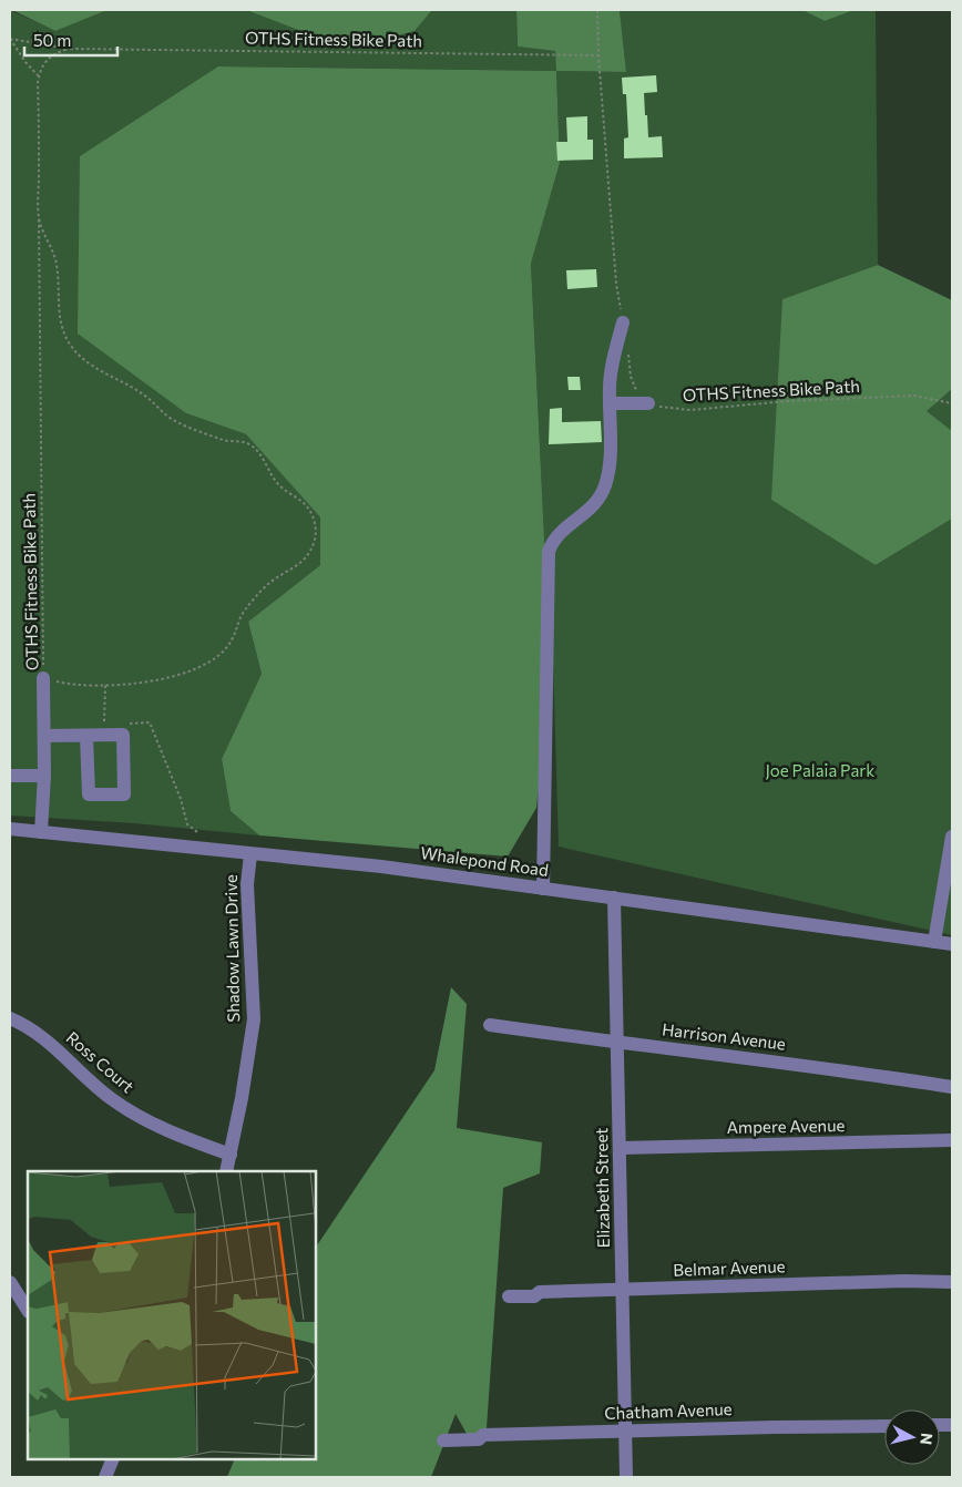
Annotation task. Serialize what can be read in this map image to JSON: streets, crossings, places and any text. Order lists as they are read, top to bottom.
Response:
{
  "streets": {
    "street": [
      "Whalepond Road",
      "Shadow Lawn Drive",
      "Harrison Avenue",
      "Ross Court",
      "Ampere Avenue",
      "Elizabeth Street",
      "Belmar Avenue",
      "Chatham Avenue"
    ],
    "path": ["OTHS Fitness Bike Path"]
  },
  "crossings": [
    ["Whalepond Road", "Shadow Lawn Drive"],
    ["Whalepond Road", "Elizabeth Street"],
    ["Shadow Lawn Drive", "Ross Court"],
    ["Harrison Avenue", "Elizabeth Street"],
    ["Ampere Avenue", "Elizabeth Street"],
    ["Elizabeth Street", "Belmar Avenue"],
    ["Elizabeth Street", "Chatham Avenue"]
  ],
  "parks": ["Joe Palaia Park"],
  "scale_bar": "50 m",
  "north": "right"
}
